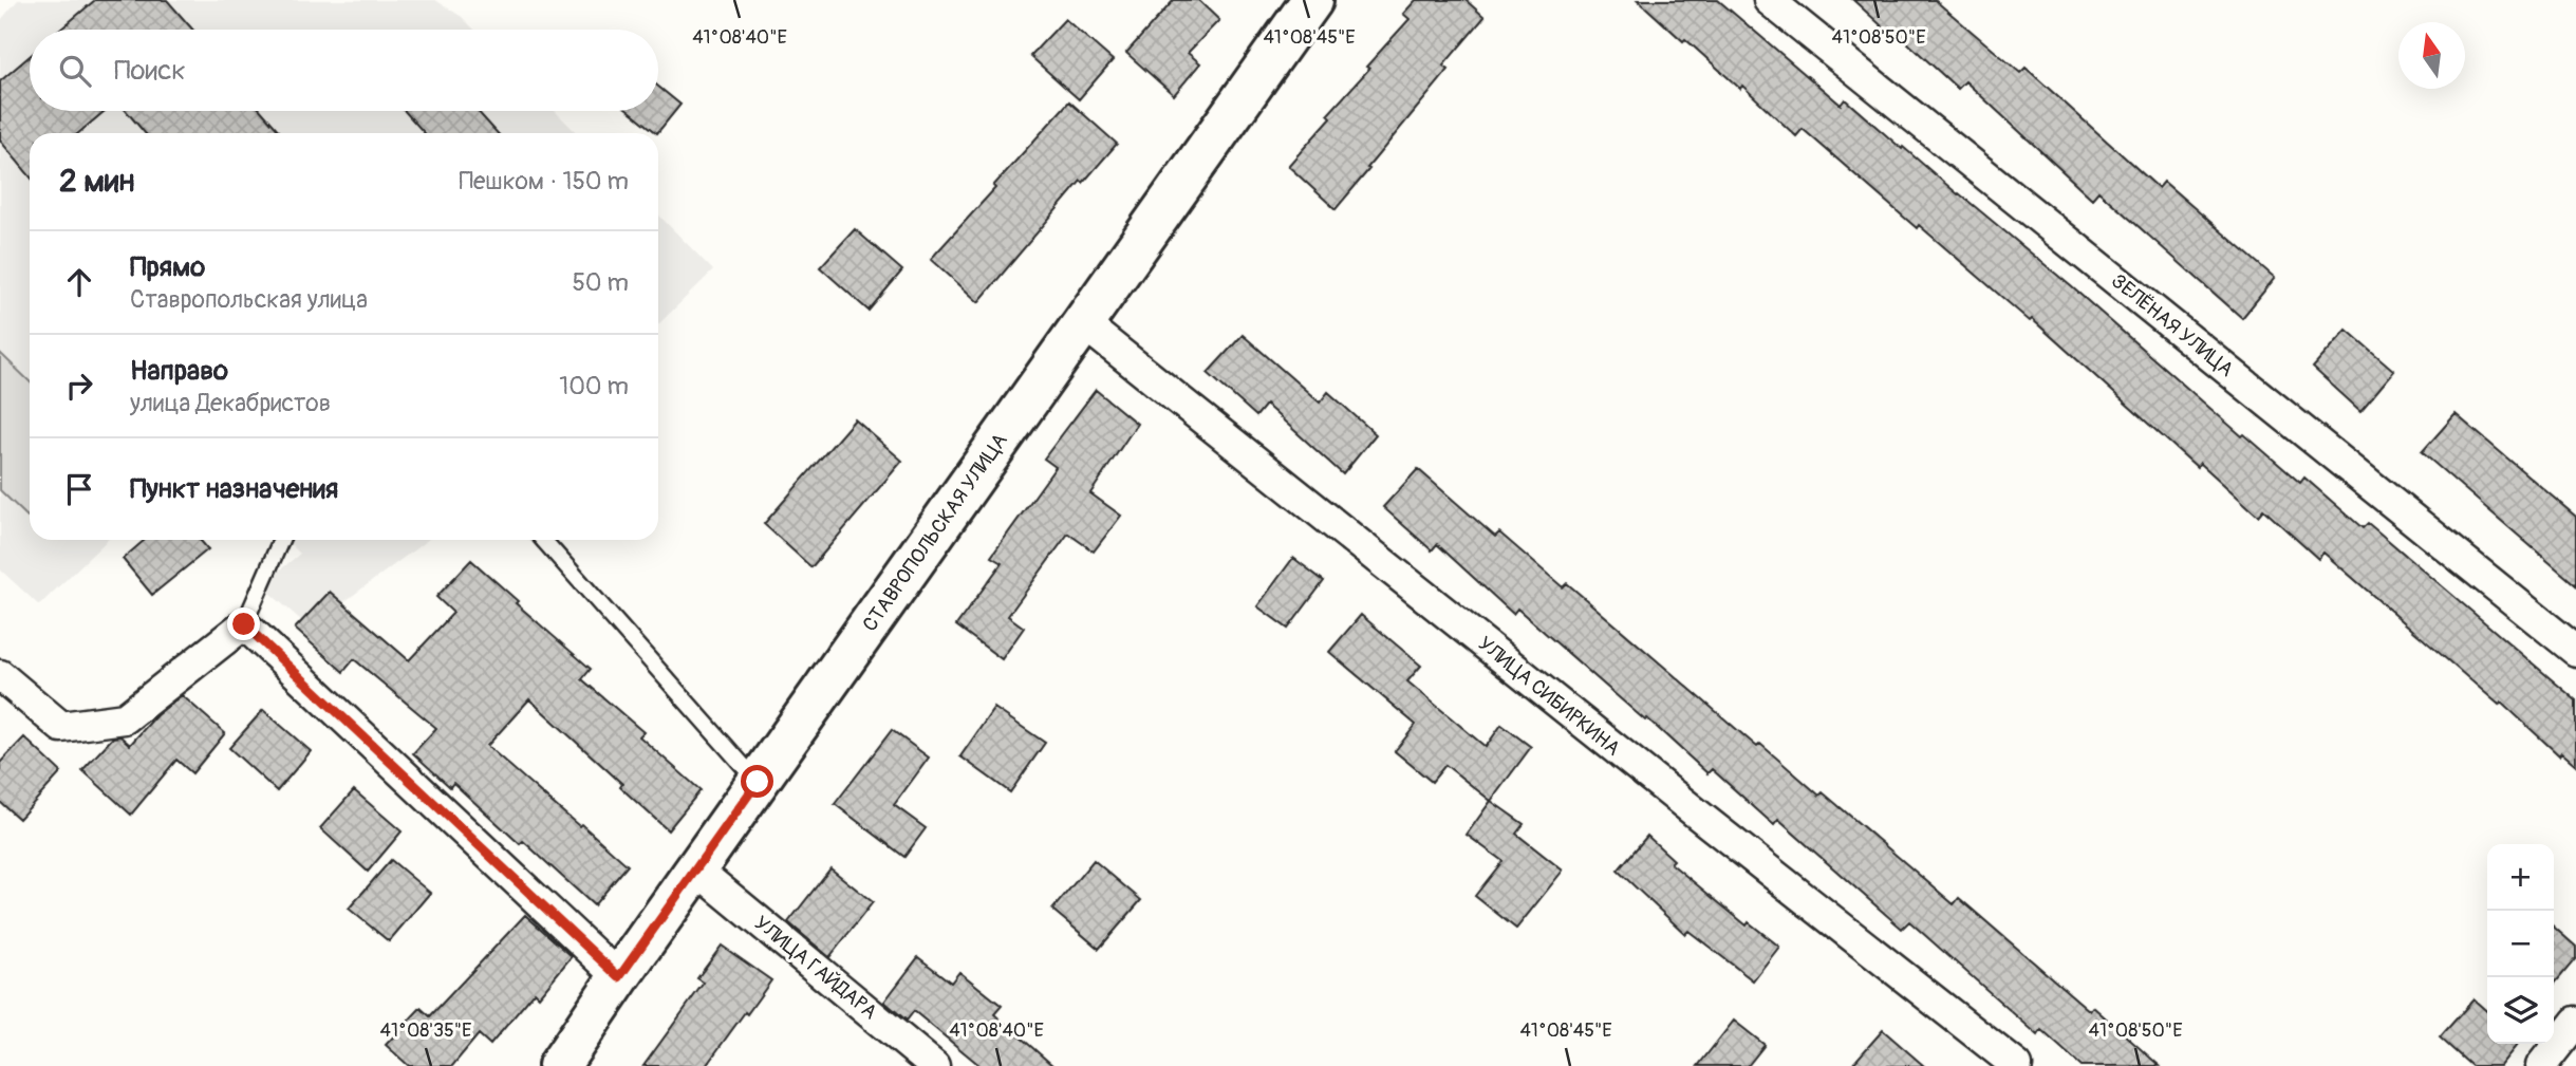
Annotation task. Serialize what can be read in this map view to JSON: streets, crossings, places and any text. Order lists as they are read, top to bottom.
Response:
{
  "streets": {
    "main road": ["СТАВРОПОЛЬСКАЯ УЛИЦА"],
    "street": ["ЗЕЛЁНАЯ УЛИЦА", "УЛИЦА СИБИРКИНА", "УЛИЦА ГАЙДАРА"]
  },
  "crossings": [
    ["СТАВРОПОЛЬСКАЯ УЛИЦА", "УЛИЦА СИБИРКИНА"],
    ["СТАВРОПОЛЬСКАЯ УЛИЦА", "УЛИЦА ГАЙДАРА"]
  ],
  "north": "top",
  "page": {
    "search": "Поиск",
    "heading": ["2 мин", "Пешком · 150 m"],
    "list": [
      ["Прямо", "Ставропольская улица", "50 m"],
      ["Направо", "улица Декабристов", "100 m"],
      "Пункт назначения"
    ],
    "map_buttons": ["+", "−"]
  },
  "coordinates": [
    "41°08'40\"E",
    "41°08'45\"E",
    "41°08'50\"E",
    "41°08'35\"E"
  ]
}
